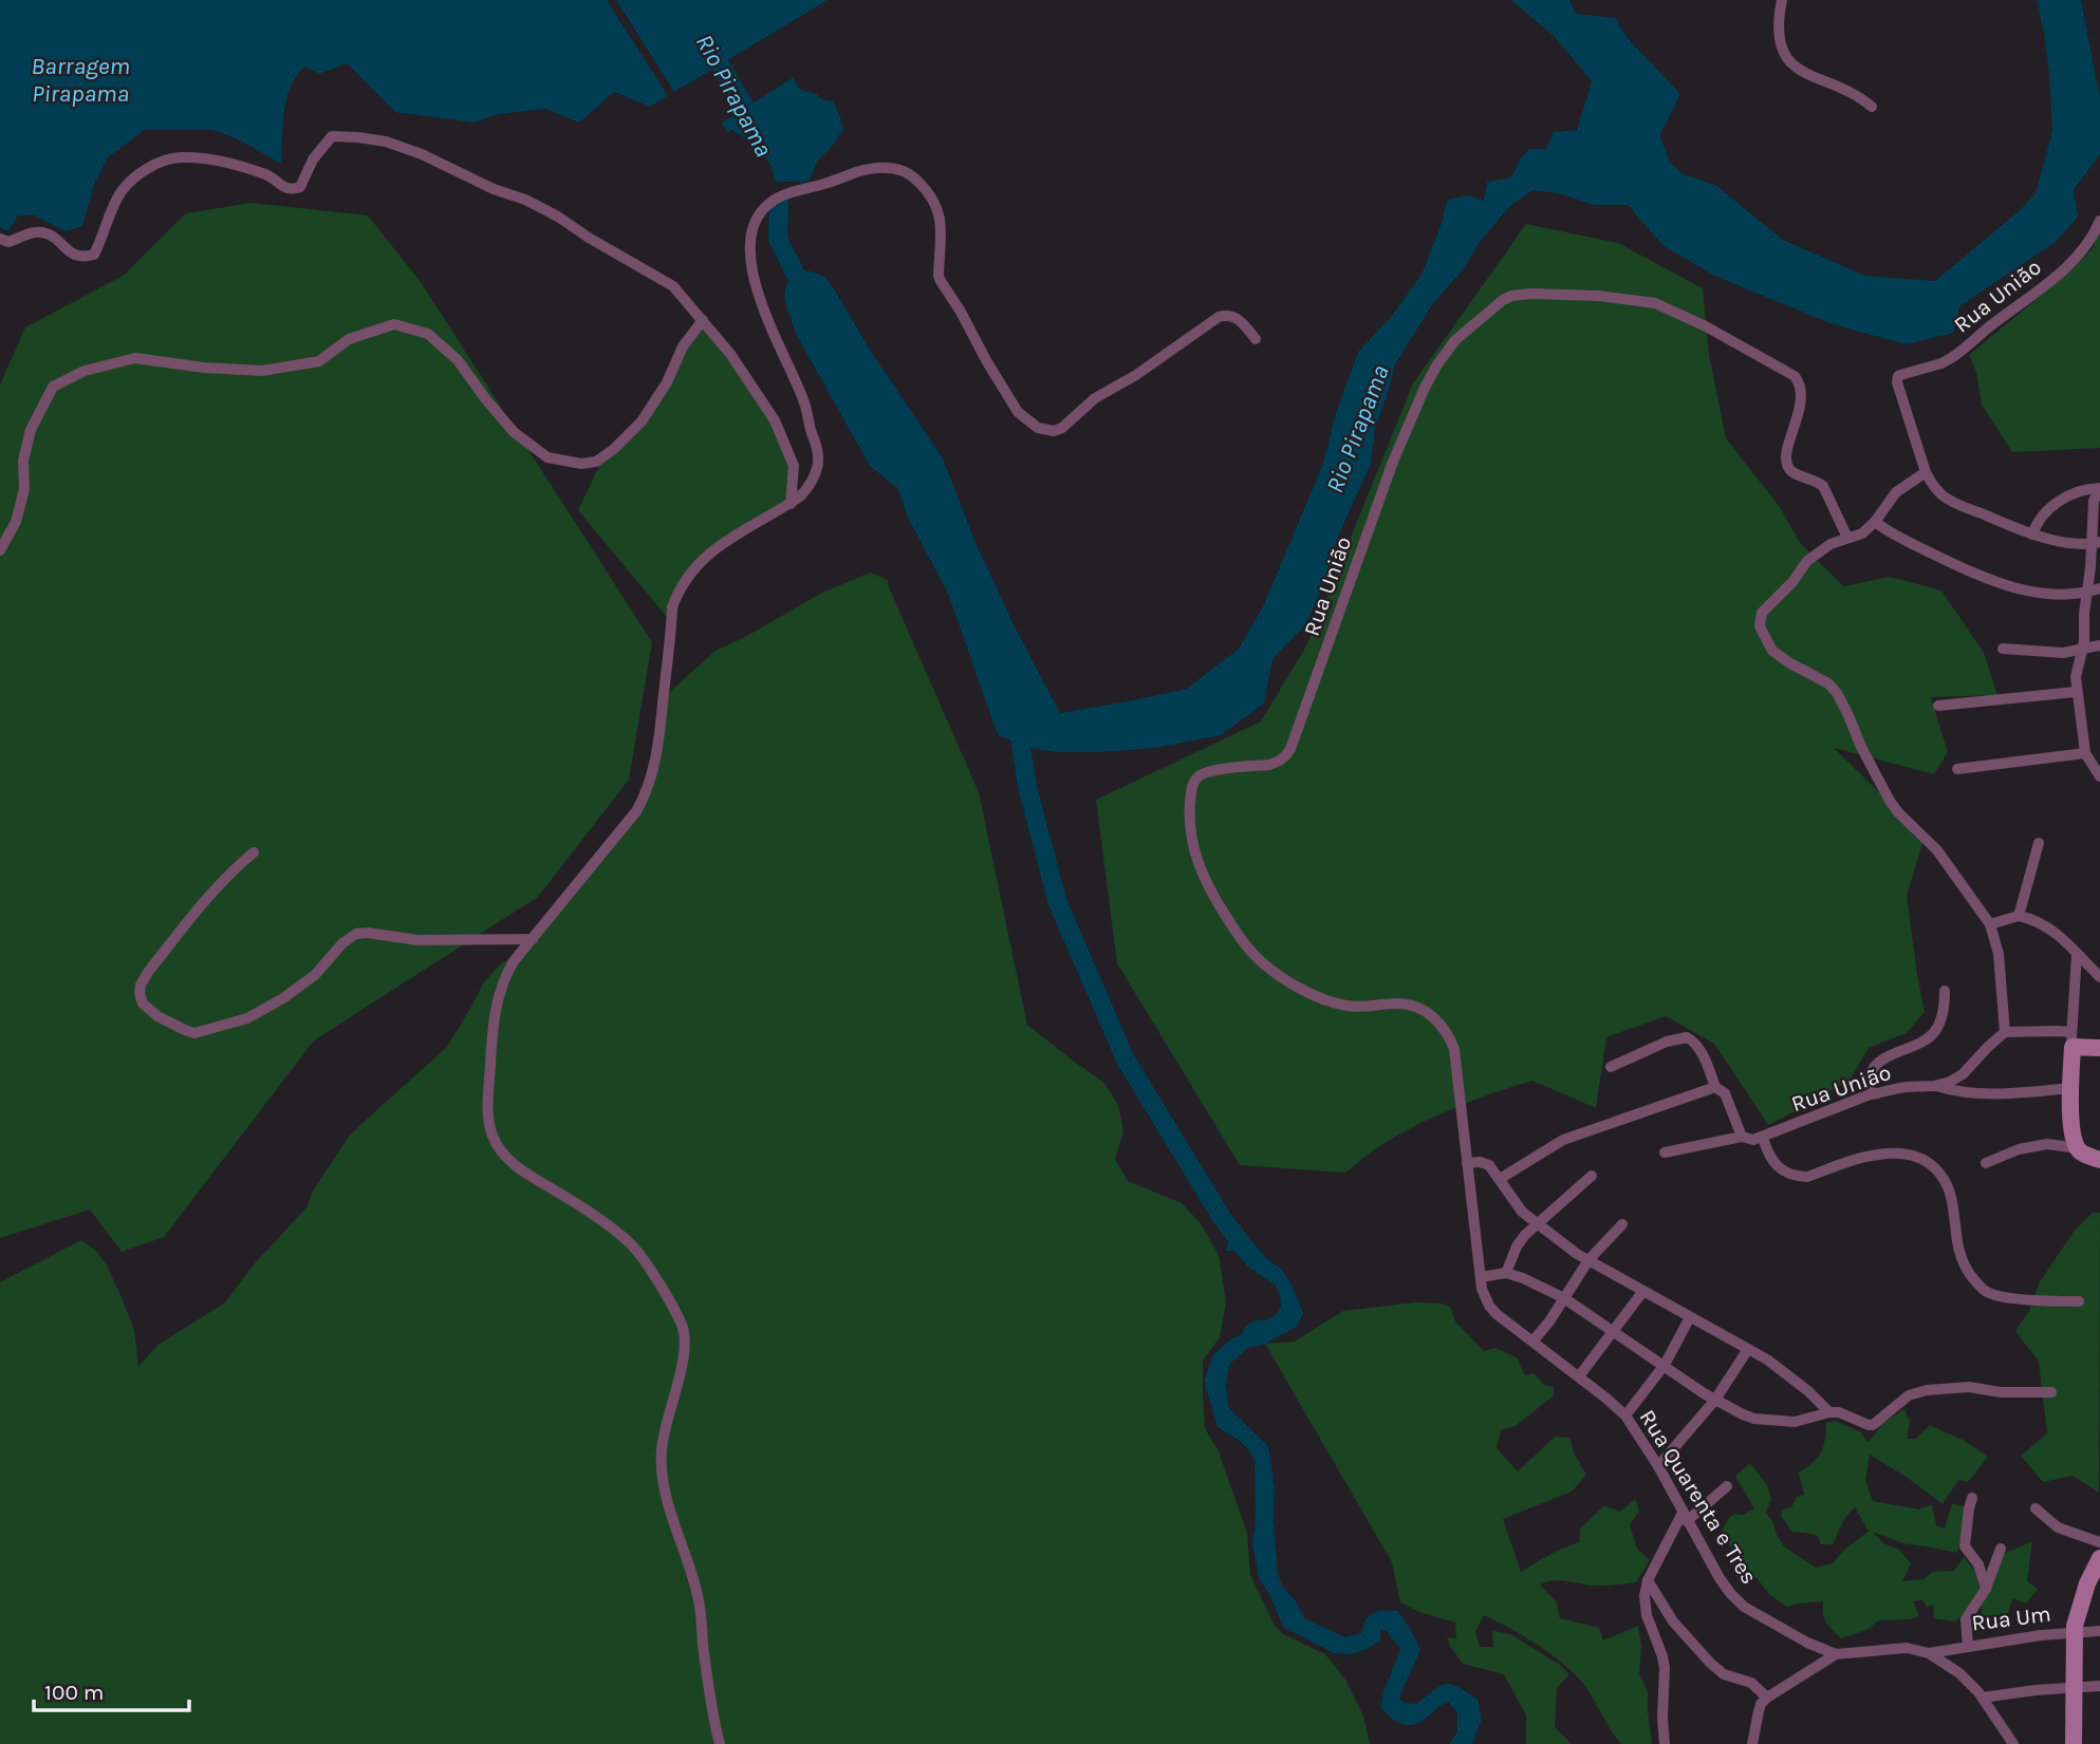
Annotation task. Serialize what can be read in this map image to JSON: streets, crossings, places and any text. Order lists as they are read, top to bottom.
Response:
{
  "streets": {
    "street": ["Rua União", "Rua Quarenta e Tres", "Rua Um"]
  },
  "crossings": [
    ["Rua União", "Rua Quarenta e Tres"],
    ["Rua Quarenta e Tres", "Rua Um"]
  ],
  "water": ["Barragem Pirapama", "Rio Pirapama"],
  "scale_bar": "100 m"
}
